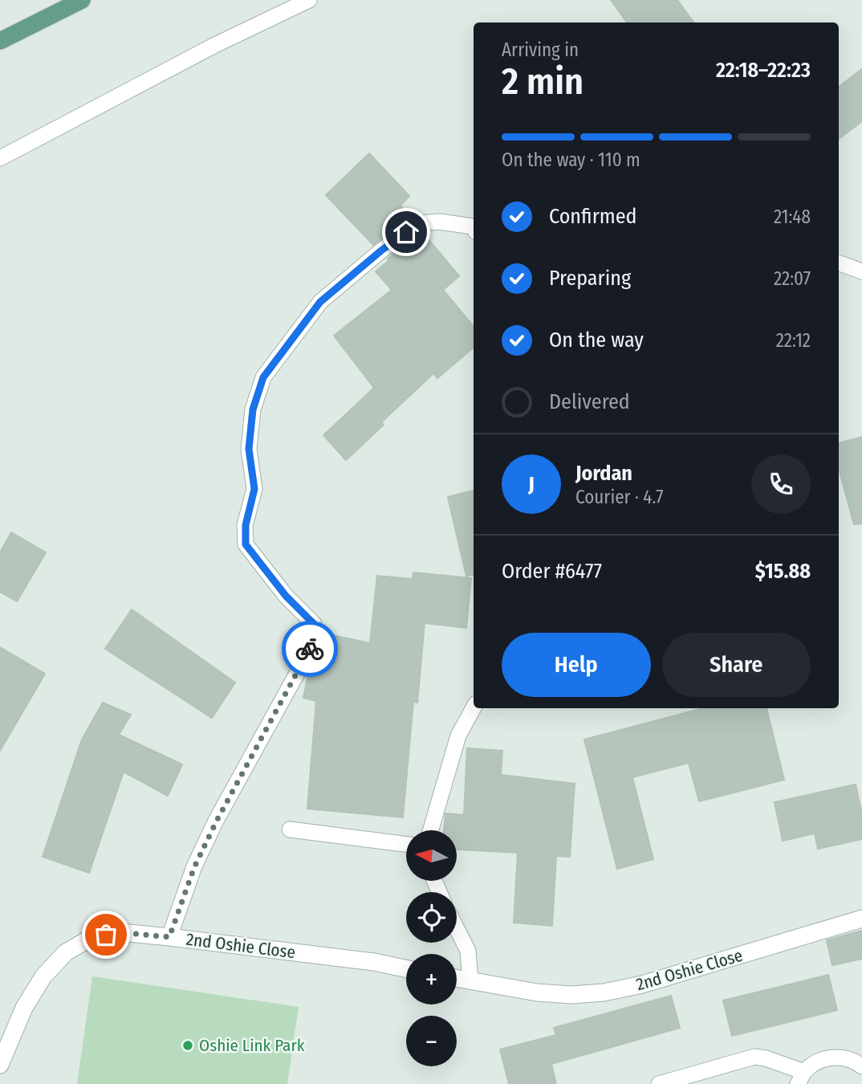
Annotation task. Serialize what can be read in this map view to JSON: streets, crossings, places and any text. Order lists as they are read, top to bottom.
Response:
{
  "streets": {
    "street": ["2nd Oshie Close"]
  },
  "places": ["Oshie Link Park"],
  "north": "left",
  "page": {
    "heading": ["2 min", "Arriving in", "22:18–22:23"],
    "panel": [
      "Jordan",
      "Courier · 4.7",
      "Order #6477",
      "$15.88"
    ],
    "bar": "On the way · 110 m",
    "list": [
      ["Confirmed", "21:48"],
      ["Preparing", "22:07"],
      ["On the way", "22:12"],
      "Delivered"
    ],
    "round": "J",
    "buttons": ["Help", "Share"],
    "map_buttons": ["+", "−"]
  }
}
